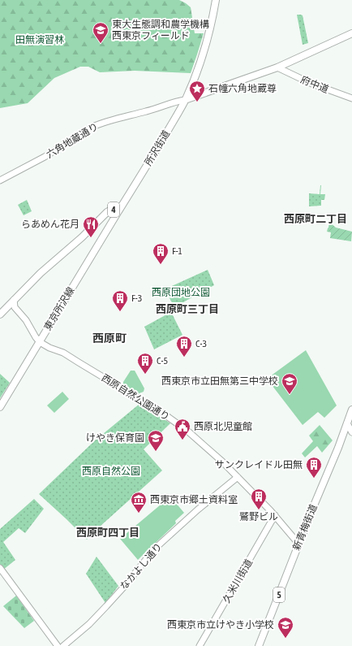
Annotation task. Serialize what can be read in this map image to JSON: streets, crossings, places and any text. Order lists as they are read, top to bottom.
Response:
{
  "streets": {
    "main road": [
      "所沢街道",
      "4",
      "東京所沢線",
      "新青梅街道",
      "5"
    ],
    "street": [
      "府中道",
      "六角地蔵通り",
      "西原自然公園通り",
      "なかよし通り",
      "久米川街道"
    ]
  },
  "crossings": [
    ["六角地蔵通り", "所沢街道"],
    ["六角地蔵通り", "4"],
    ["所沢街道", "4"],
    ["所沢街道", "東京所沢線"],
    ["4", "東京所沢線"],
    ["東京所沢線", "西原自然公園通り"],
    ["西原自然公園通り", "新青梅街道"],
    ["西原自然公園通り", "なかよし通り"],
    ["西原自然公園通り", "久米川街道"]
  ],
  "districts": [
    "西原町二丁目",
    "西原町三丁目",
    "西原町",
    "西原町四丁目"
  ],
  "parks": ["田無演習林", "西原団地公園", "西原自然公園"],
  "places": {
    "school or university": [
      "東大生態調和農学機構 西東京フィールド",
      "西東京市立田無第三中学校",
      "けやき保育園",
      "西東京市立けやき小学校"
    ],
    "place": ["石幢六角地蔵尊"],
    "restaurant": ["らあめん花月"],
    "building": [
      "F-1",
      "F-3",
      "C-3",
      "C-5",
      "サンクレイドル田無",
      "鷲野ビル"
    ],
    "public building": ["西原北児童館"],
    "museum": ["西東京市郷土資料室"]
  }
}
